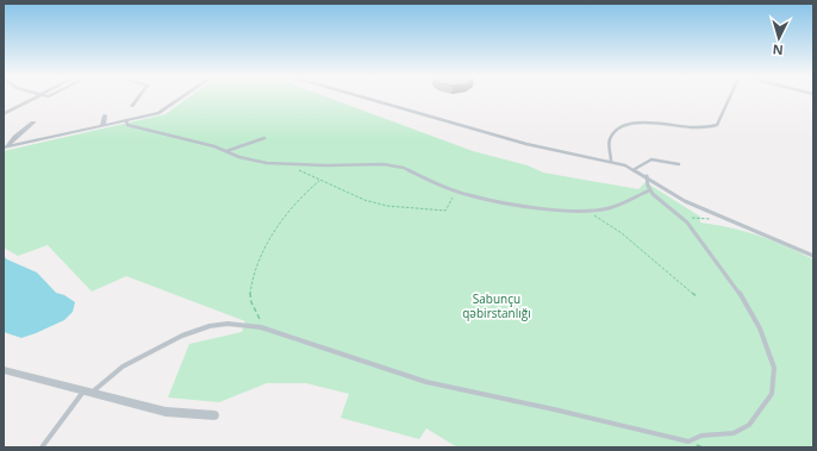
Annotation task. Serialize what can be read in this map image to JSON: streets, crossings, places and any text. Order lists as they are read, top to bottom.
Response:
{
  "parks": ["Sabunçu qəbirstanlığı"],
  "north": "bottom"
}
